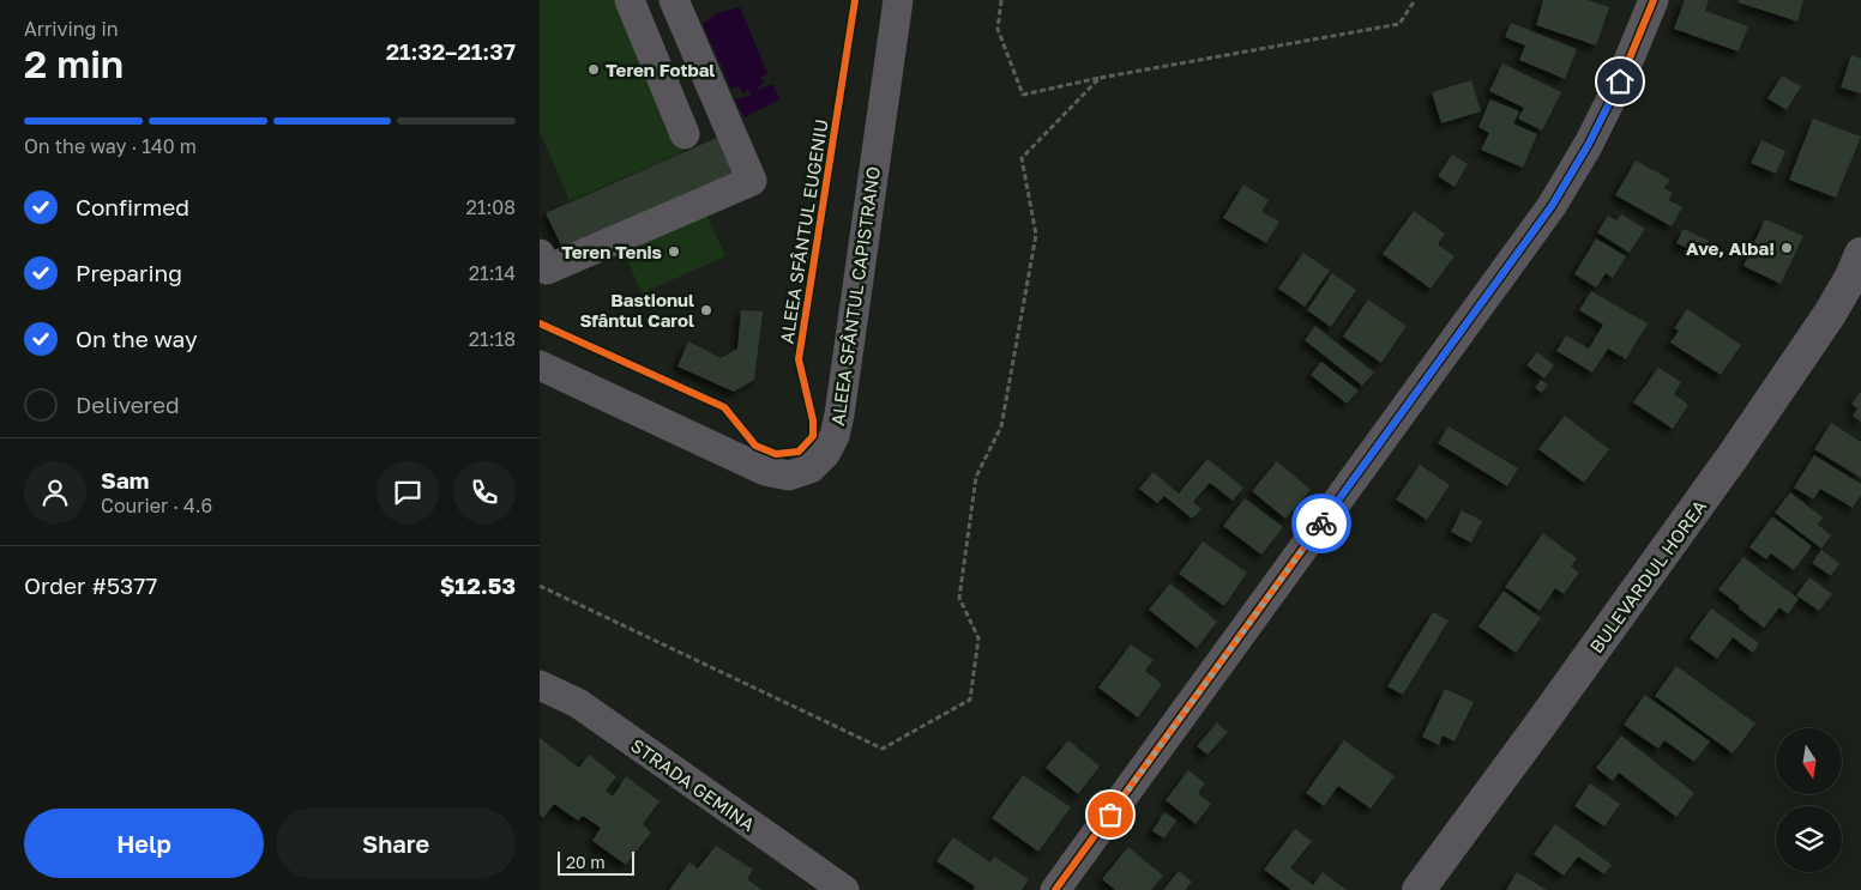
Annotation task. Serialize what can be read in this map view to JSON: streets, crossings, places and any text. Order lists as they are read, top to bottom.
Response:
{
  "streets": {
    "main road": ["BULEVARDUL HOREA"],
    "street": ["ALEEA SFÂNTUL CAPISTRANO", "STRADA GEMINA"],
    "cycle path": ["ALEEA SFÂNTUL EUGENIU"]
  },
  "places": [
    "Teren Fotbal",
    "Ave, Alba!",
    "Teren Tenis",
    "Bastionul Sfântul Carol"
  ],
  "scale_bar": "20 m",
  "north": "bottom",
  "page": {
    "heading": ["2 min", "Arriving in", "21:32–21:37"],
    "panel": [
      "Sam",
      "Courier · 4.6",
      "Order #5377",
      "$12.53"
    ],
    "bar": "On the way · 140 m",
    "list": [
      ["Confirmed", "21:08"],
      ["Preparing", "21:14"],
      ["On the way", "21:18"],
      "Delivered"
    ],
    "buttons": ["Help", "Share"],
    "scale": "20 m"
  }
}
